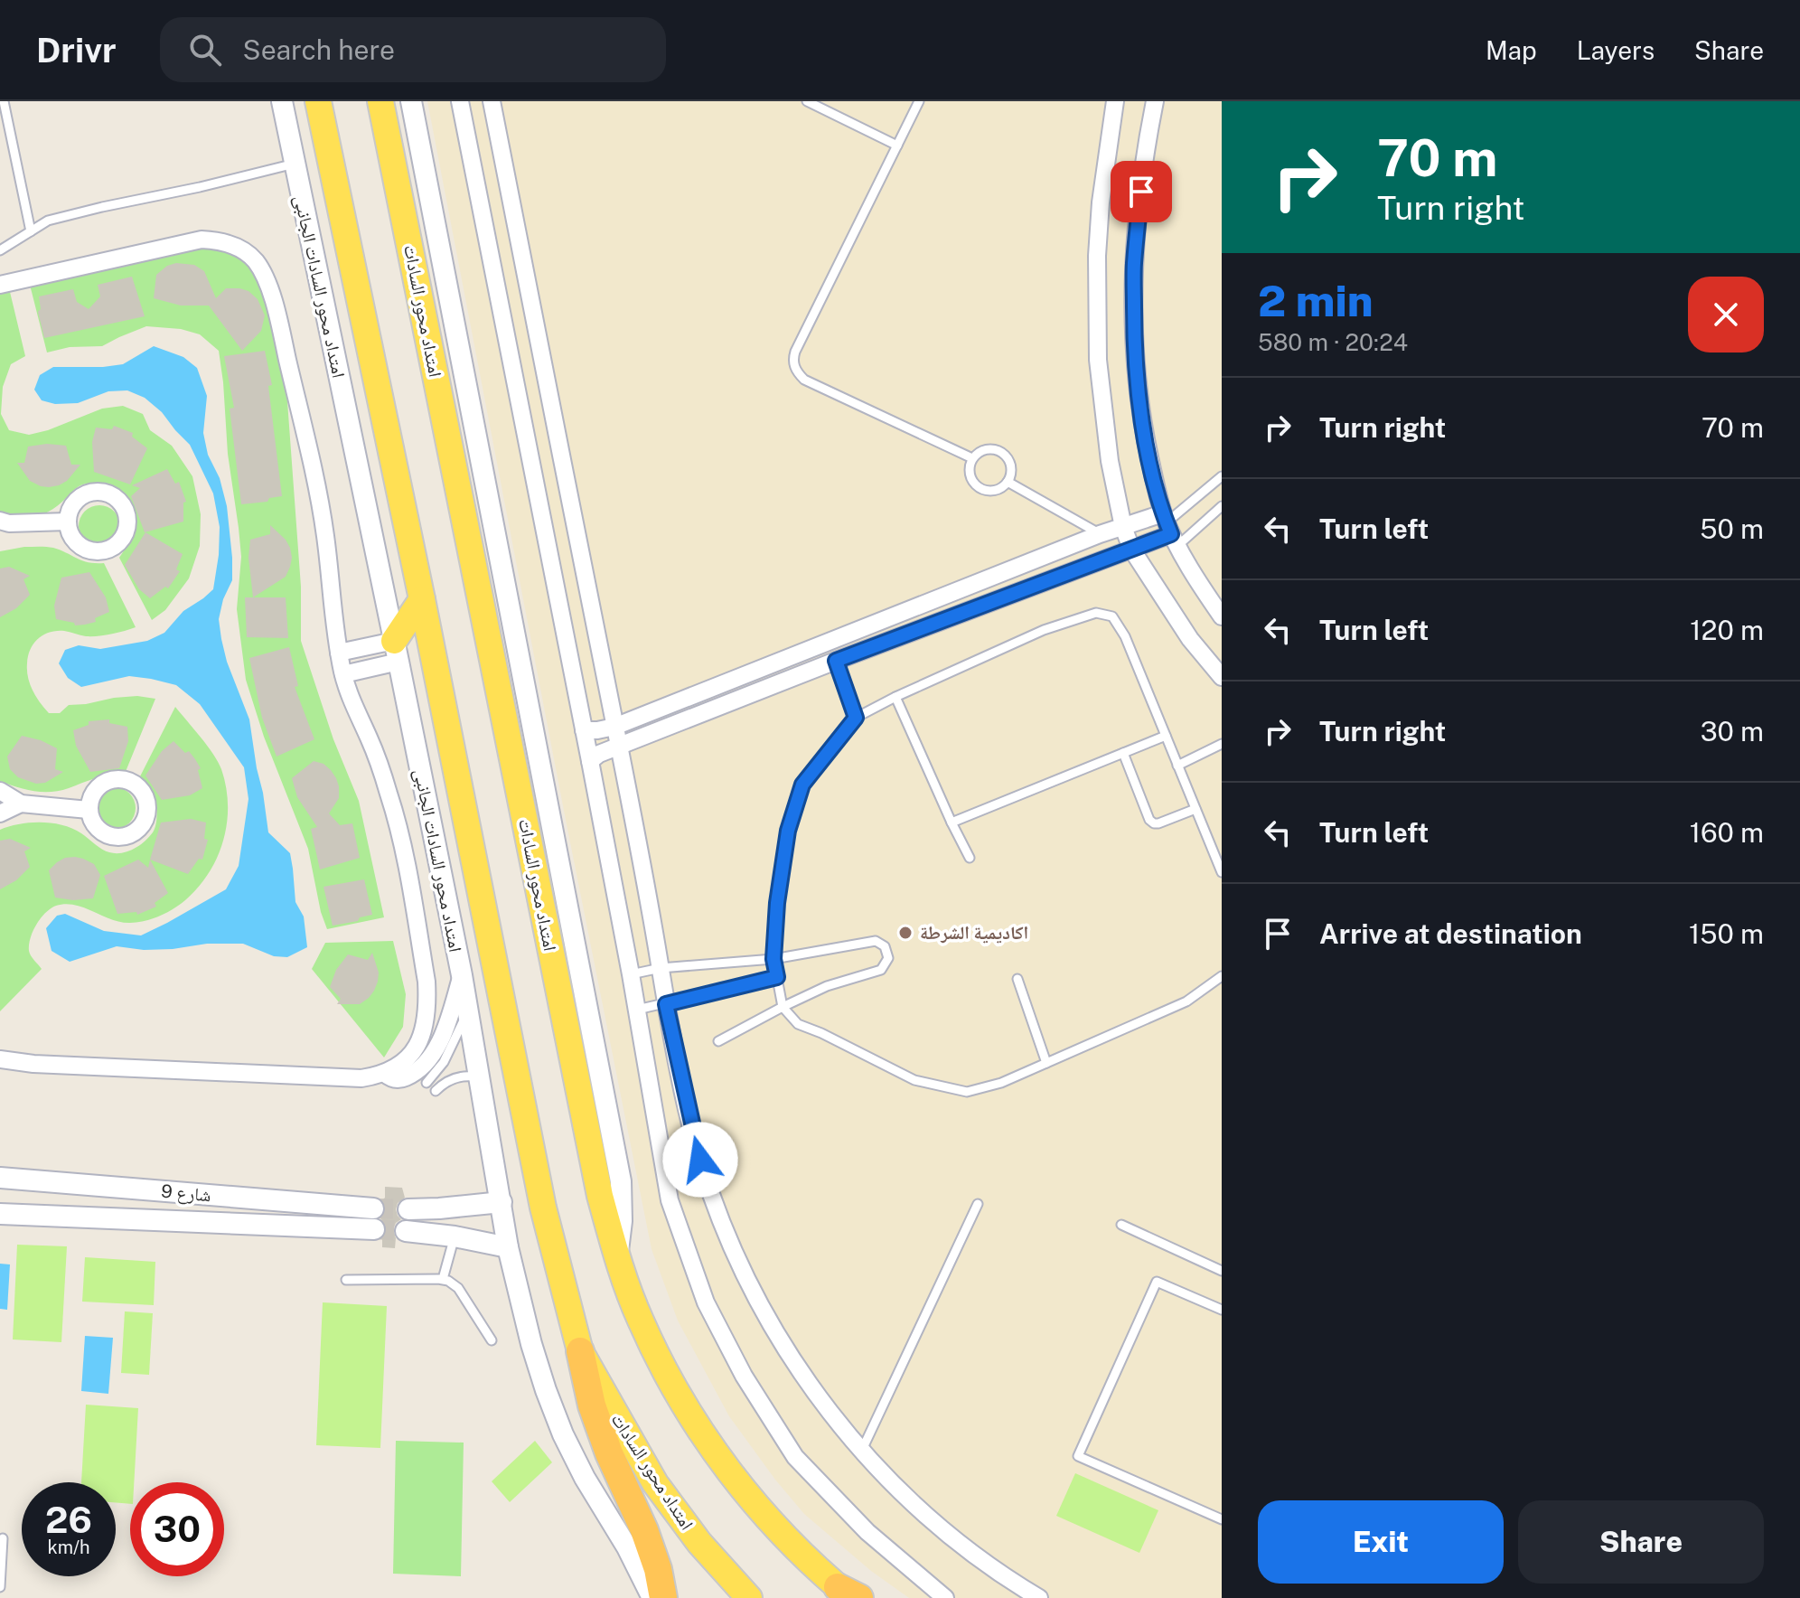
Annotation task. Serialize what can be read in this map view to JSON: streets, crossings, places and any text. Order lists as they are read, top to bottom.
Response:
{
  "streets": {
    "main road": ["امتداد محور السادات"],
    "street": ["امتداد محور السادات الجانبى", "شارع 9"]
  },
  "places": ["اكاديمية الشرطة"],
  "page": {
    "header": "Drivr",
    "search": "Search here",
    "nav": ["Map", "Layers", "Share"],
    "turn": ["70 m", "Turn right"],
    "heading": ["2 min", "580 m · 20:24"],
    "list": [
      {
        "name": "Turn right",
        "value": "70 m"
      },
      {
        "name": "Turn left",
        "value": "50 m"
      },
      {
        "name": "Turn left",
        "value": "120 m"
      },
      {
        "name": "Turn right",
        "value": "30 m"
      },
      {
        "name": "Turn left",
        "value": "160 m"
      },
      {
        "name": "Arrive at destination",
        "value": "150 m"
      }
    ],
    "speed": "26 km/h",
    "limit": "30",
    "buttons": ["Exit", "Share"]
  }
}
